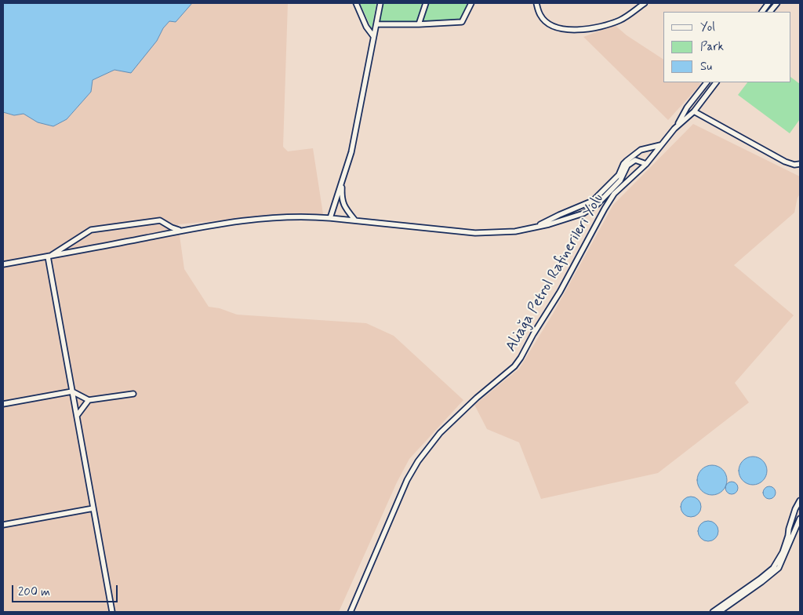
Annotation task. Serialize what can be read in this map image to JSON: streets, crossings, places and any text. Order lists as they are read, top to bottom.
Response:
{
  "streets": {
    "street": ["Aliağa Petrol Rafinerileri Yolu"]
  },
  "legend": ["Yol", "Park", "Su"],
  "scale_bar": "200 m"
}
